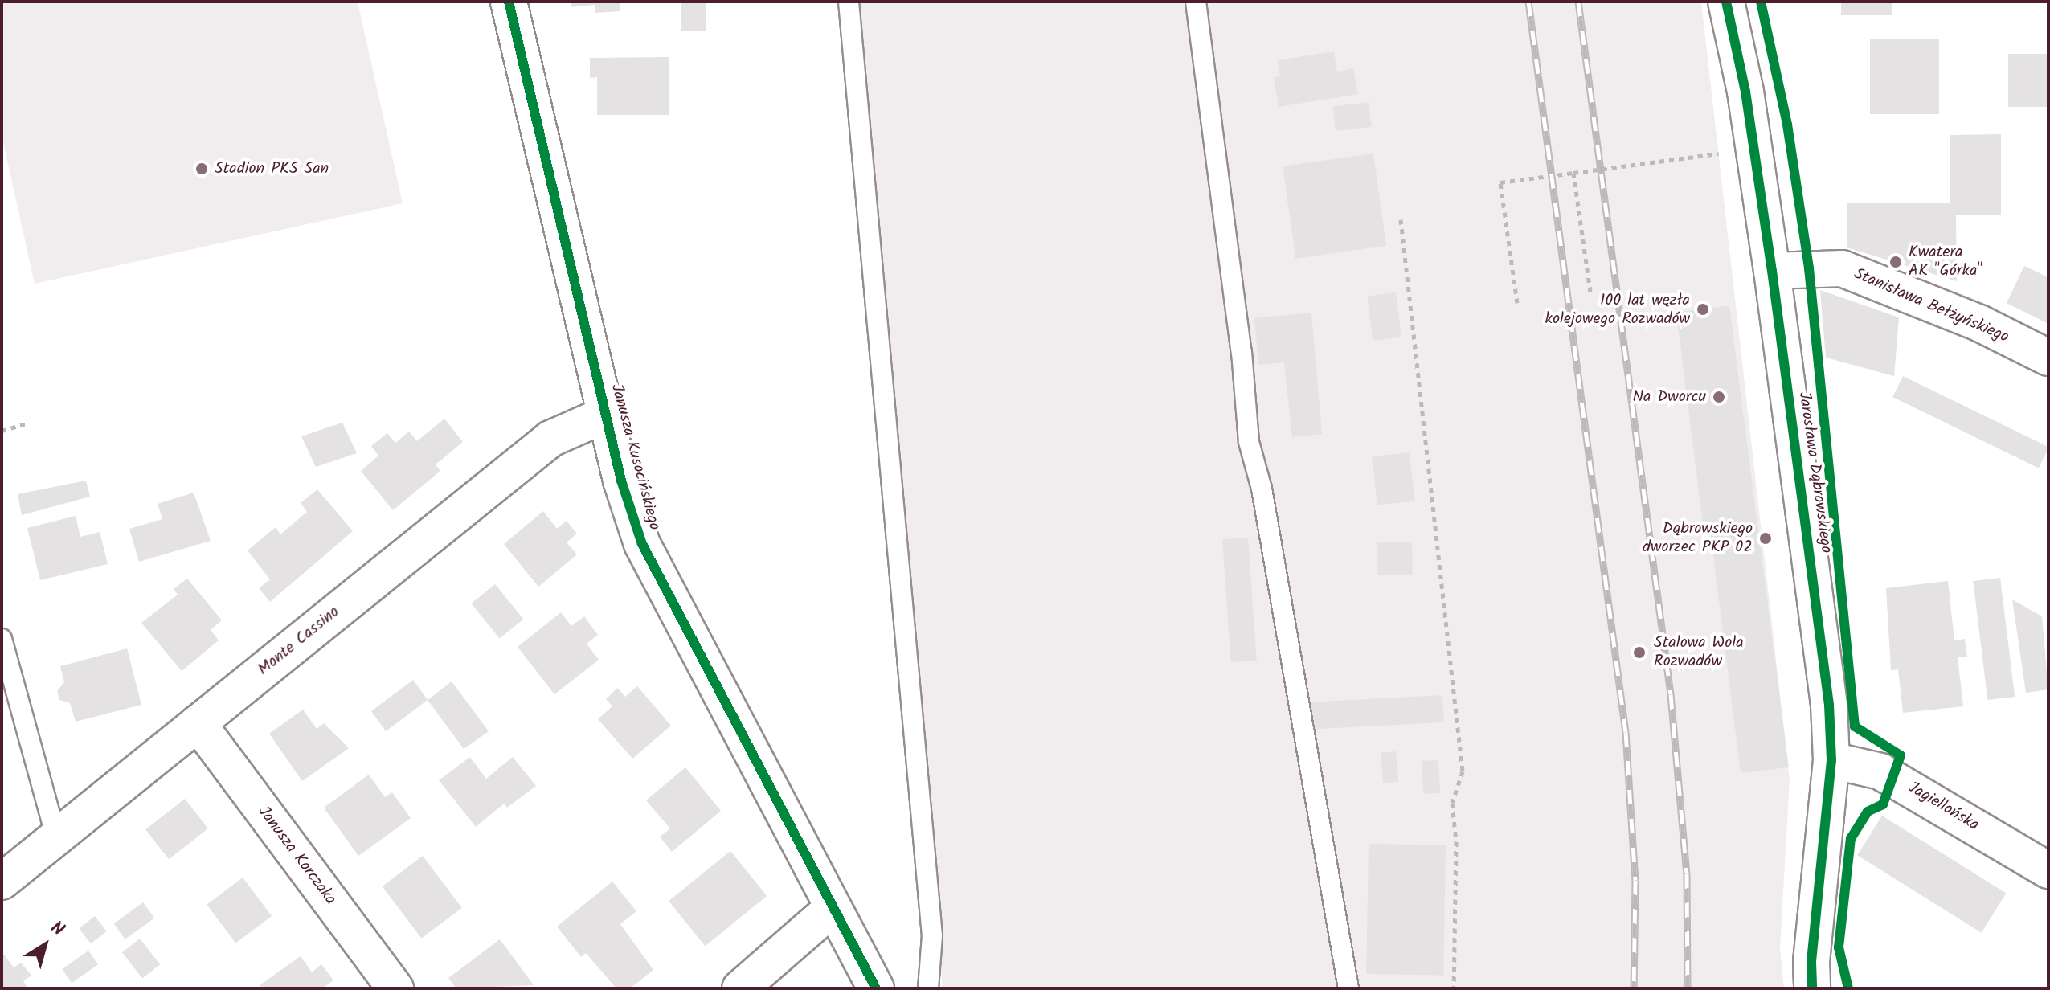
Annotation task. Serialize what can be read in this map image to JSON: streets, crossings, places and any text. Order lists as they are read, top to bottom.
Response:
{
  "streets": {
    "street": [
      "Stanisława Bełżyńskiego",
      "Janusza Kusocińskiego",
      "Jarosława Dąbrowskiego",
      "Monte Cassino",
      "Jagiellońska",
      "Janusza Korczaka"
    ]
  },
  "crossings": [
    ["Stanisława Bełżyńskiego", "Jarosława Dąbrowskiego"],
    ["Janusza Kusocińskiego", "Monte Cassino"],
    ["Jarosława Dąbrowskiego", "Jagiellońska"],
    ["Monte Cassino", "Janusza Korczaka"]
  ],
  "places": [
    "Stadion PKS San",
    "Kwatera AK \"Górka\"",
    "100 lat węzła kolejowego Rozwadów",
    "Na Dworcu",
    "Dąbrowskiego dworzec PKP 02",
    "Stalowa Wola Rozwadów"
  ],
  "north": "top right"
}
